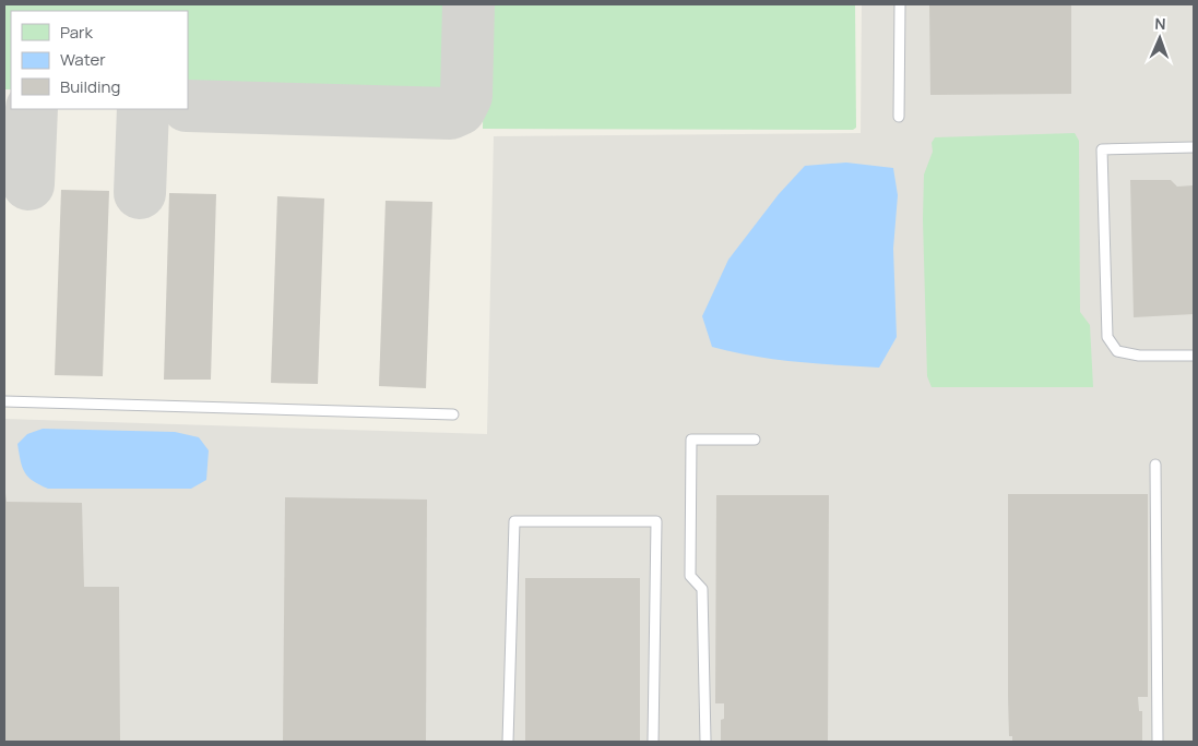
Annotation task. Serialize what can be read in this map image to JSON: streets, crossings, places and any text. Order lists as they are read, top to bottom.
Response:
{
  "legend": ["Park", "Water", "Building"],
  "north": "top"
}
